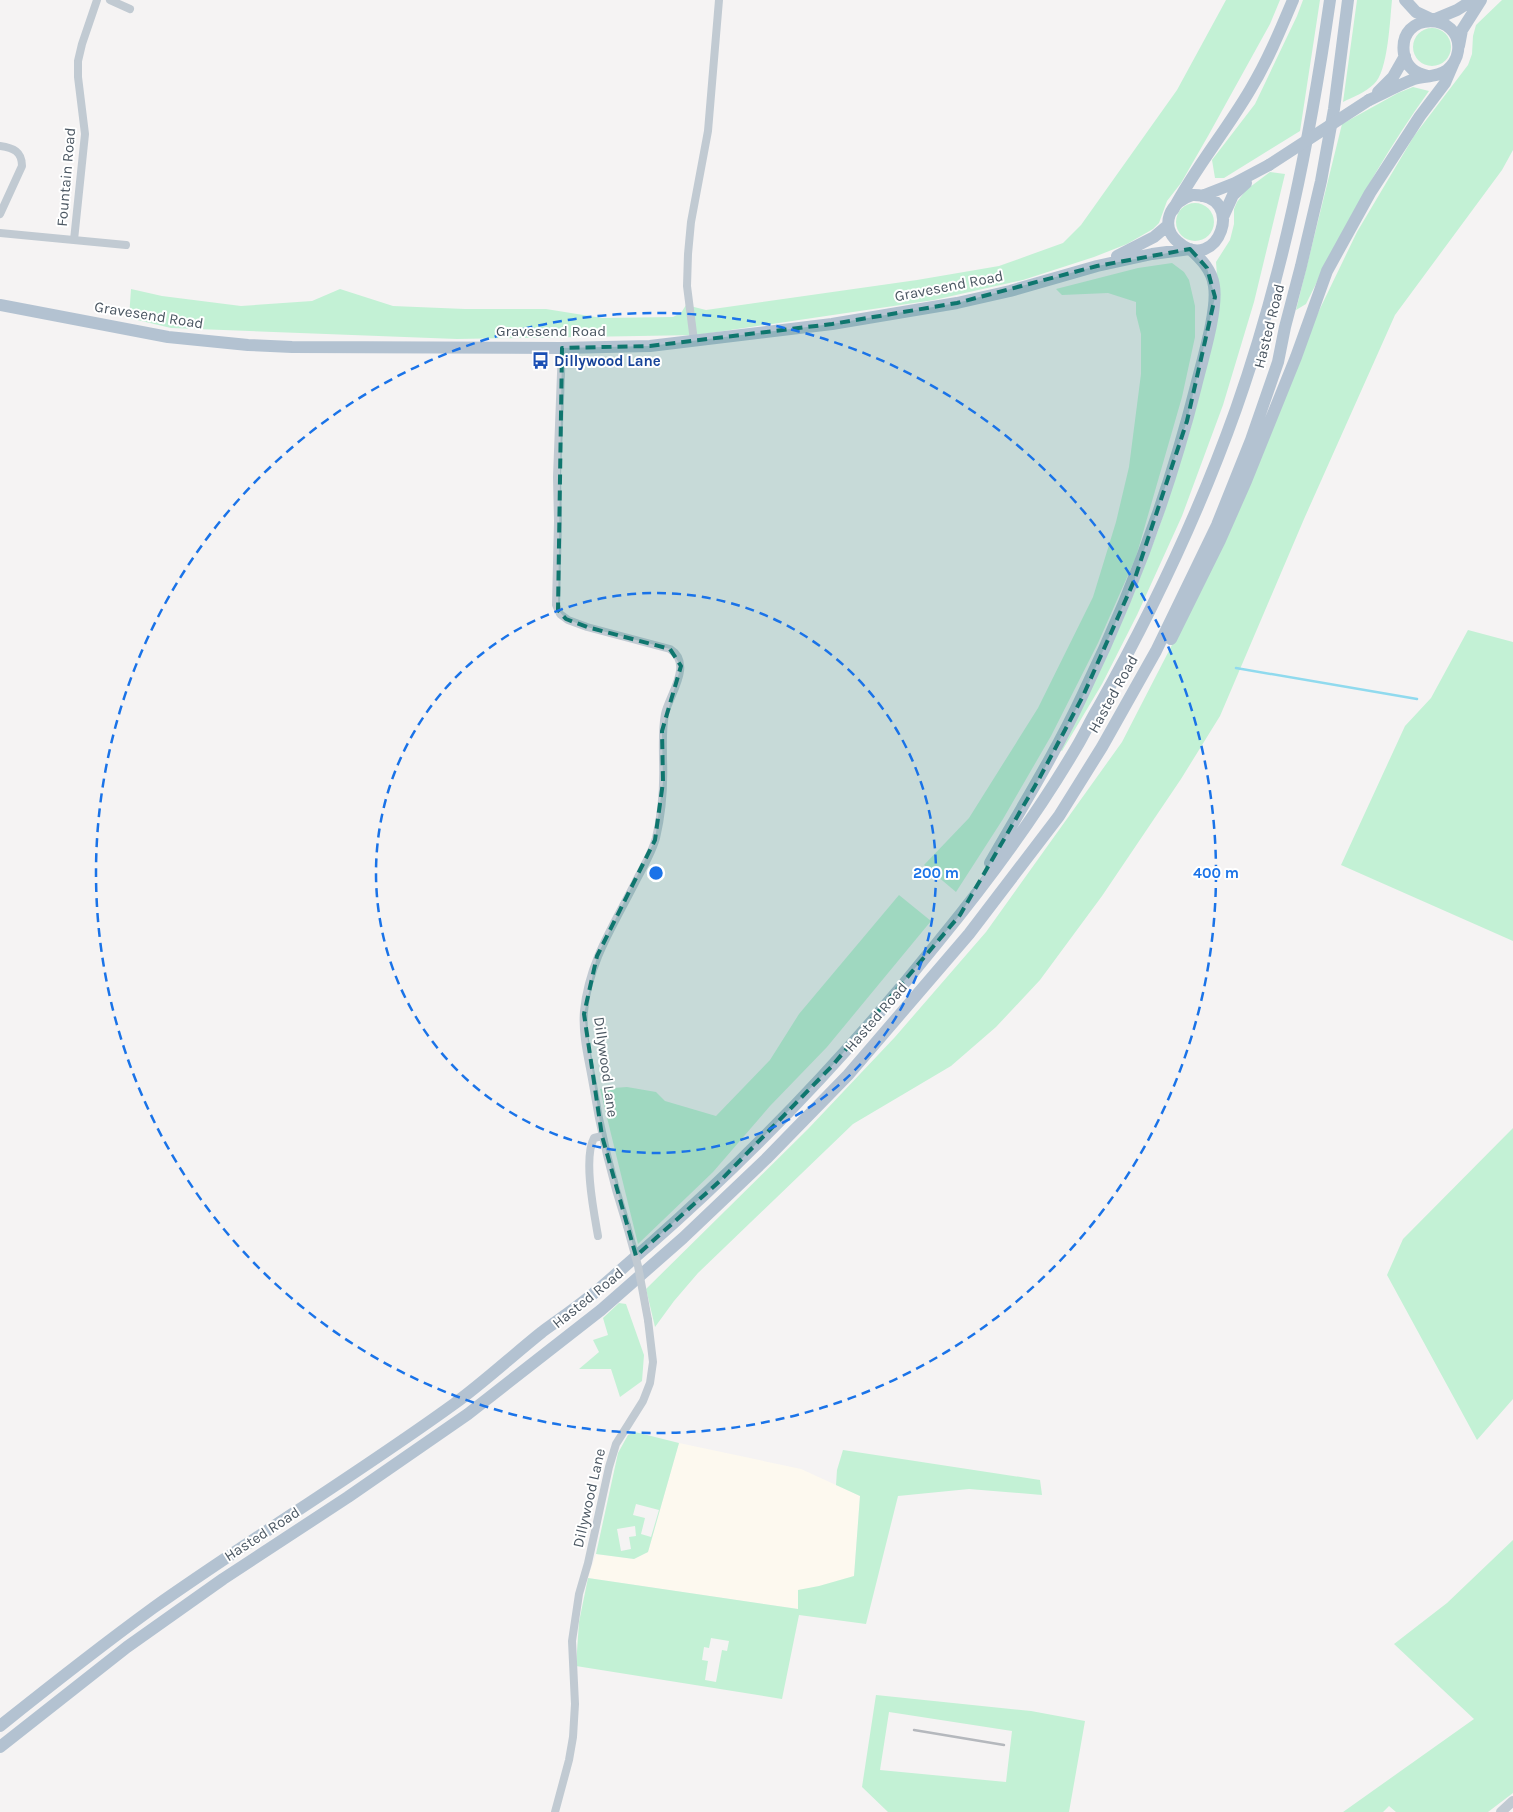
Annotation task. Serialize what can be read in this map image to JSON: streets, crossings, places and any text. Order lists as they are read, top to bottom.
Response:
{
  "streets": {
    "main road": ["Gravesend Road", "Hasted Road"],
    "street": ["Fountain Road", "Dillywood Lane"]
  },
  "crossings": [
    ["Gravesend Road", "Dillywood Lane"]
  ],
  "places": {
    "bus stop": ["Dillywood Lane"]
  },
  "rings": ["200 m", "400 m"]
}
